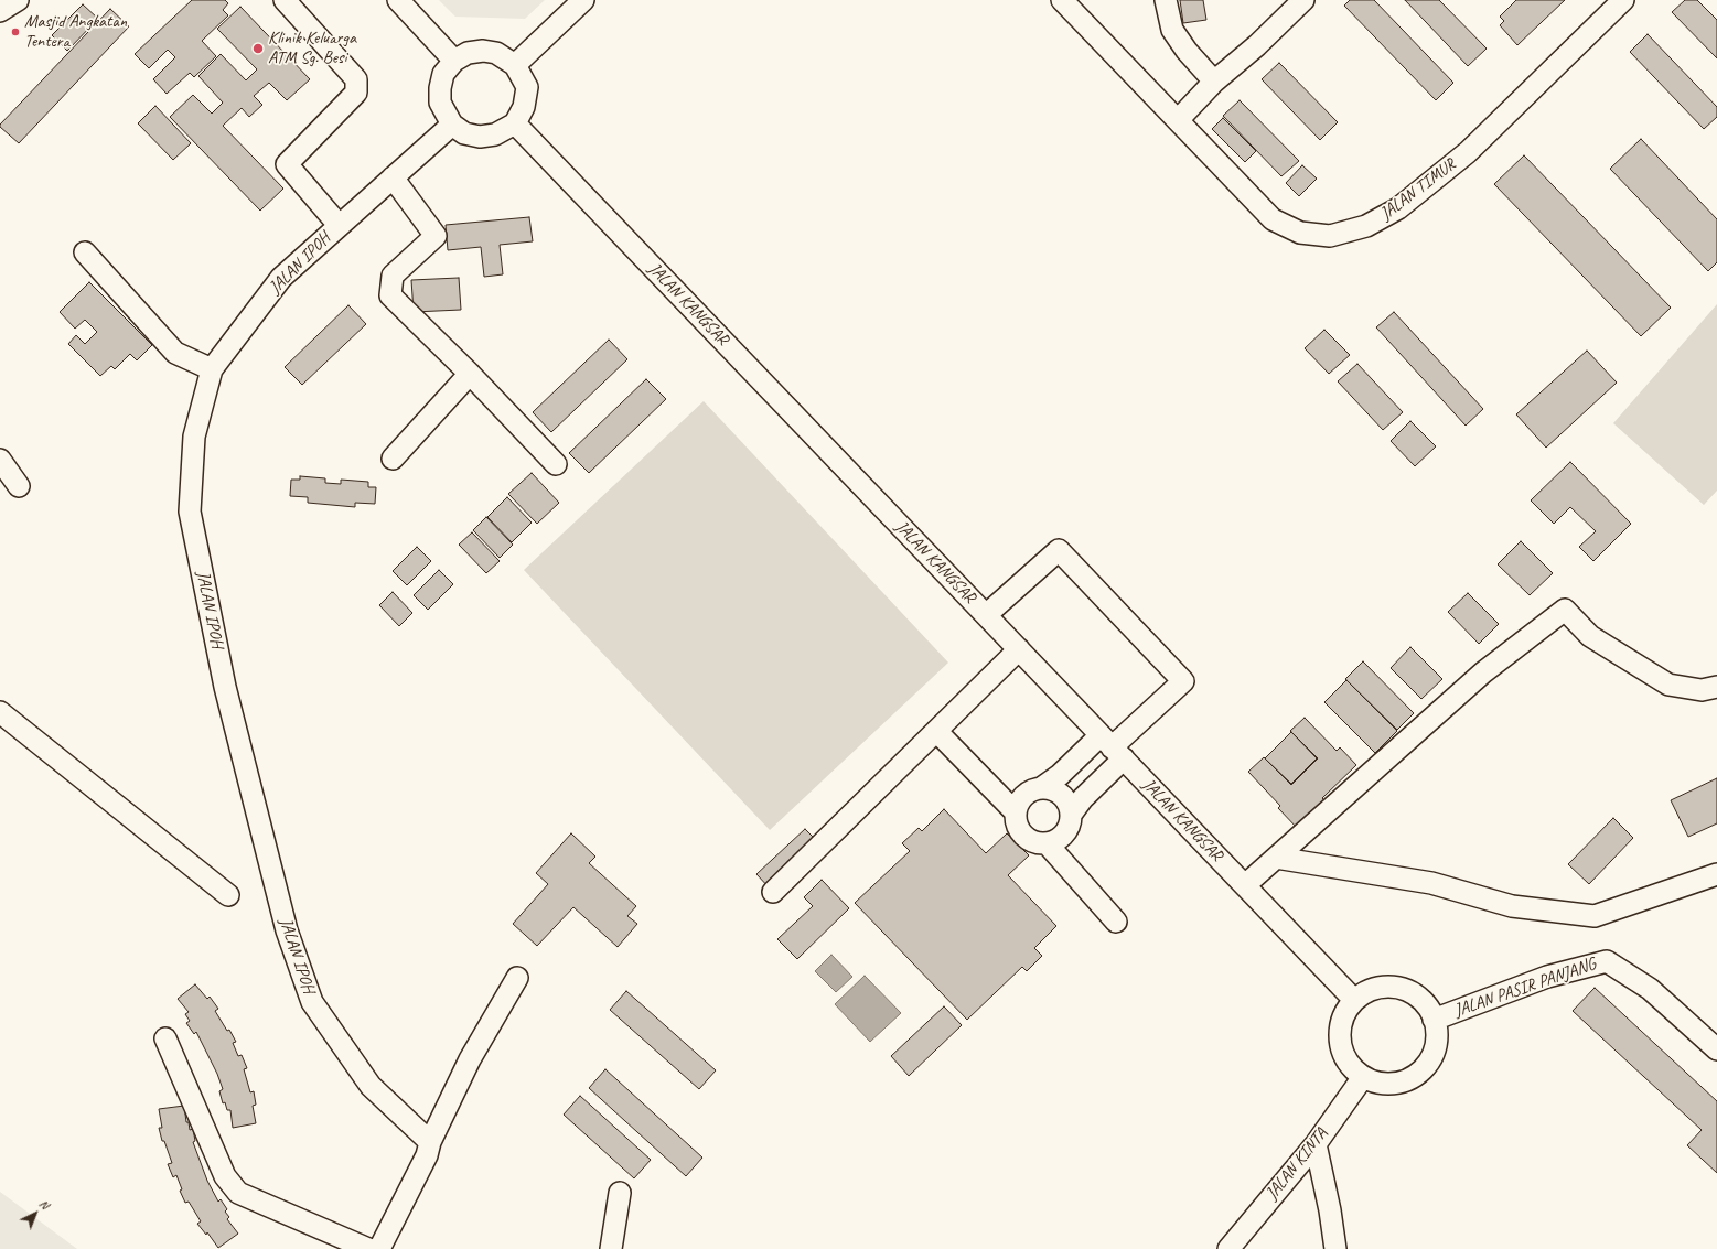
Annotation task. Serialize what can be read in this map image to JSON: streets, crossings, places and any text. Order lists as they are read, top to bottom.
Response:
{
  "streets": {
    "street": [
      "JALAN TIMUR",
      "JALAN IPOH",
      "JALAN KANGSAR",
      "JALAN PASIR PANJANG",
      "JALAN KINTA"
    ]
  },
  "crossings": [
    ["JALAN IPOH", "JALAN KANGSAR"],
    ["JALAN KANGSAR", "JALAN PASIR PANJANG"],
    ["JALAN KANGSAR", "JALAN KINTA"],
    ["JALAN PASIR PANJANG", "JALAN KINTA"]
  ],
  "places": ["Masjid Angkatan Tentera", "Klinik Keluarga ATM Sg. Besi"],
  "north": "top right"
}
